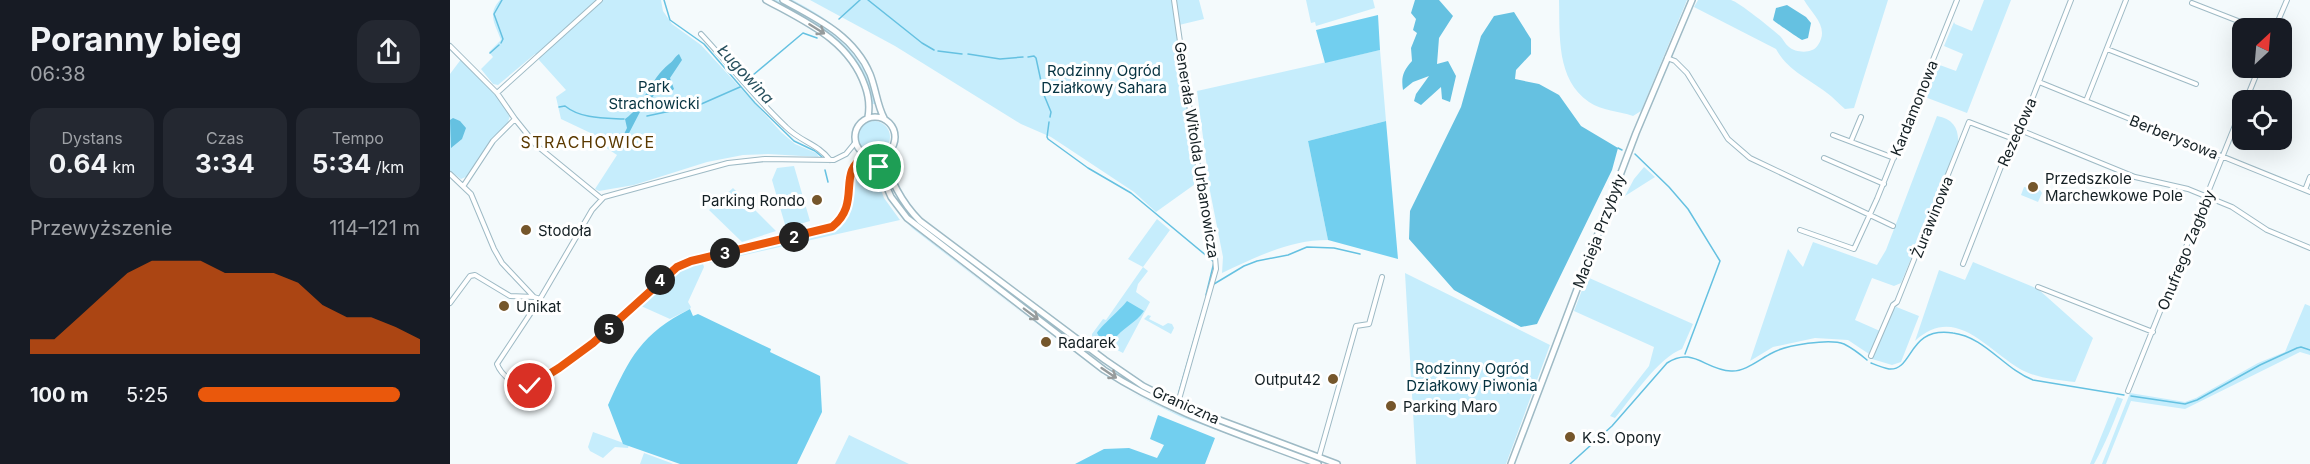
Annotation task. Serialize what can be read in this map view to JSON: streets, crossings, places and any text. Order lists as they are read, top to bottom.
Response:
{
  "streets": {
    "main road": ["Macieja Przybyły", "Graniczna"],
    "street": [
      "Kardamonowa",
      "Rezedowa",
      "Berberysowa",
      "Generała Witolda Urbanowicza",
      "Żurawinowa",
      "Onufrego Zagłoby"
    ]
  },
  "crossings": [
    ["Rezedowa", "Berberysowa"],
    ["Rezedowa", "Żurawinowa"],
    ["Berberysowa", "Onufrego Zagłoby"],
    ["Generała Witolda Urbanowicza", "Graniczna"]
  ],
  "districts": ["STRACHOWICE"],
  "water": ["Ługowina"],
  "parks": ["Rodzinny Ogród Działkowy Sahara", "Park Strachowicki", "Rodzinny Ogród Działkowy Piwonia"],
  "places": [
    "Przedszkole Marchewkowe Pole",
    "Parking Rondo",
    "Stodoła",
    "Unikat",
    "Radarek",
    "Output42",
    "Parking Maro",
    "K.S. Opony"
  ],
  "north": "top right",
  "page": {
    "heading": ["Poranny bieg", "06:38"],
    "stats": [
      ["Dystans", "0.64 km"],
      ["Czas", "3:34"],
      ["Tempo", "5:34 /km"]
    ],
    "chart": ["Przewyższenie", "114–121 m"],
    "pins": [
      "2",
      "3",
      "4",
      "5"
    ],
    "list": [
      {
        "name": "100 m",
        "note": "5:25"
      }
    ]
  }
}
